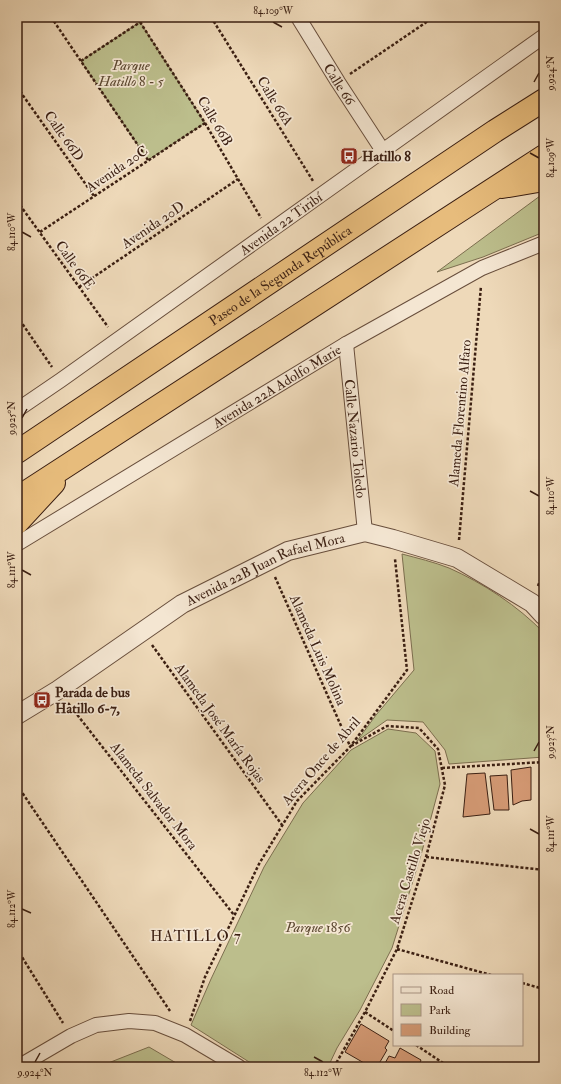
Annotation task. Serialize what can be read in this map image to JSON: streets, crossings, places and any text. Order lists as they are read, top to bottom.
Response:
{
  "streets": {
    "highway": ["Paseo de la Segunda República"],
    "street": [
      "Calle 66",
      "Avenida 22 Tiribí",
      "Avenida 22A Adolfo Marie",
      "Calle Nazario Toledo",
      "Avenida 22B Juan Rafael Mora"
    ],
    "path": [
      "Calle 66A",
      "Calle 66B",
      "Calle 66D",
      "Avenida 20C",
      "Avenida 20D",
      "Calle 66E",
      "Alameda Florentino Alfaro",
      "Alameda Luis Molina",
      "Alameda José María Rojas",
      "Acera Once de Abril",
      "Alameda Salvador Mora",
      "Acera Castillo Viejo"
    ]
  },
  "crossings": [
    ["Calle 66", "Avenida 22 Tiribí"],
    ["Calle 66A", "Avenida 22 Tiribí"],
    ["Calle 66B", "Avenida 20C"],
    ["Calle 66B", "Avenida 22 Tiribí"],
    ["Calle 66B", "Avenida 20D"],
    ["Calle 66D", "Avenida 20C"],
    ["Avenida 20C", "Calle 66E"],
    ["Avenida 22 Tiribí", "Calle 66E"],
    ["Avenida 20D", "Calle 66E"],
    ["Avenida 22A Adolfo Marie", "Alameda Florentino Alfaro"],
    ["Avenida 22A Adolfo Marie", "Calle Nazario Toledo"],
    ["Alameda Florentino Alfaro", "Avenida 22B Juan Rafael Mora"],
    ["Calle Nazario Toledo", "Avenida 22B Juan Rafael Mora"],
    ["Avenida 22B Juan Rafael Mora", "Alameda Luis Molina"],
    ["Avenida 22B Juan Rafael Mora", "Alameda José María Rojas"],
    ["Avenida 22B Juan Rafael Mora", "Acera Once de Abril"],
    ["Avenida 22B Juan Rafael Mora", "Alameda Salvador Mora"],
    ["Alameda Luis Molina", "Acera Once de Abril"],
    ["Alameda Luis Molina", "Acera Castillo Viejo"],
    ["Alameda José María Rojas", "Acera Once de Abril"],
    ["Acera Once de Abril", "Alameda Salvador Mora"],
    ["Acera Once de Abril", "Acera Castillo Viejo"]
  ],
  "districts": ["HATILLO 7"],
  "parks": ["Parque Hatillo 8 - 5", "Parque 1856"],
  "places": {
    "bus stop": ["Hatillo 8", "Parada de bus Hatillo 6-7,"]
  },
  "legend": ["Road", "Park", "Building"],
  "coordinates": [
    "84.109°W",
    "9.924°N",
    "84.110°W",
    "9.925°N",
    "84.111°W",
    "9.923°N",
    "84.112°W"
  ]
}
